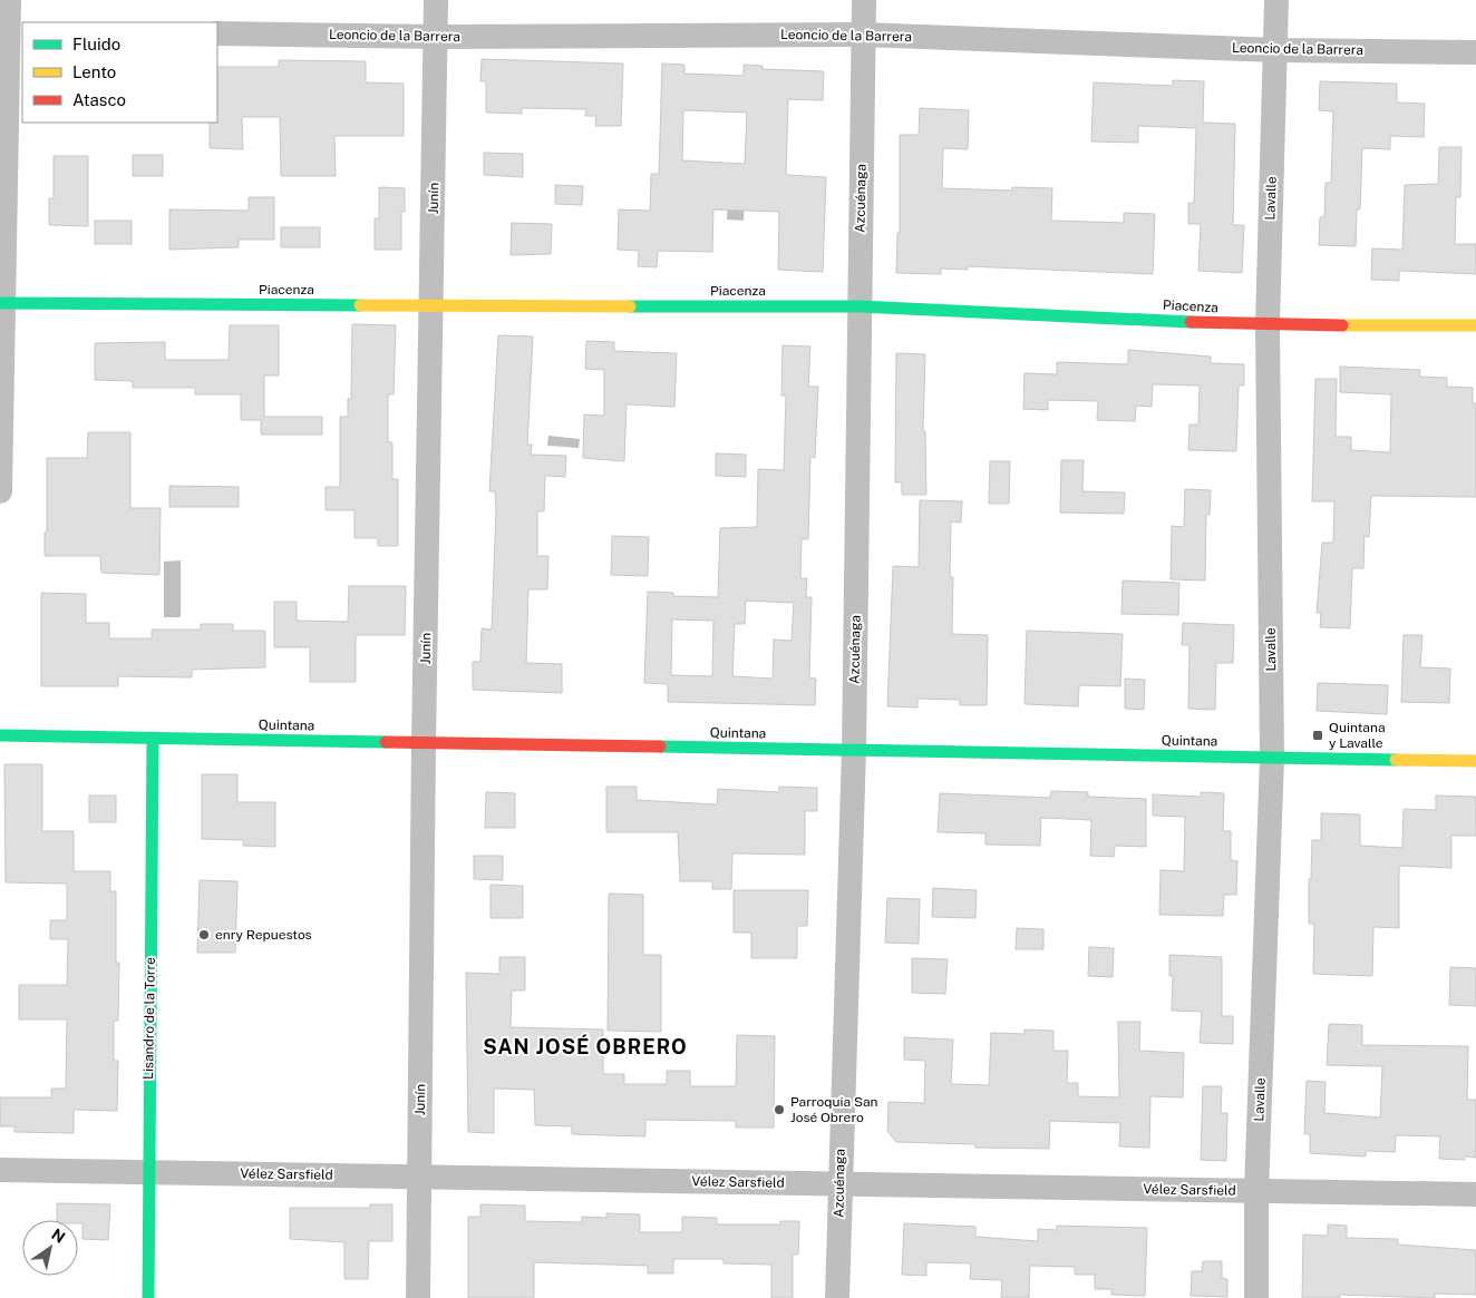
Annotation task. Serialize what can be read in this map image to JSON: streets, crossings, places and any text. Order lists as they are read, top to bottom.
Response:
{
  "streets": {
    "main road": ["Piacenza", "Quintana", "Lisandro de la Torre"],
    "street": [
      "Leoncio de la Barrera",
      "Junín",
      "Azcuénaga",
      "Lavalle",
      "Vélez Sarsfield"
    ]
  },
  "crossings": [
    ["Leoncio de la Barrera", "Junín"],
    ["Leoncio de la Barrera", "Azcuénaga"],
    ["Leoncio de la Barrera", "Lavalle"],
    ["Junín", "Piacenza"],
    ["Junín", "Quintana"],
    ["Junín", "Vélez Sarsfield"],
    ["Azcuénaga", "Piacenza"],
    ["Azcuénaga", "Quintana"],
    ["Azcuénaga", "Vélez Sarsfield"],
    ["Lavalle", "Piacenza"],
    ["Lavalle", "Quintana"],
    ["Lavalle", "Vélez Sarsfield"],
    ["Quintana", "Lisandro de la Torre"],
    ["Lisandro de la Torre", "Vélez Sarsfield"]
  ],
  "districts": ["SAN JOSÉ OBRERO"],
  "places": {
    "transit": ["Quintana y Lavalle"],
    "other": ["enry Repuestos", "Parroquia San José Obrero"]
  },
  "legend": ["Fluido", "Lento", "Atasco"],
  "north": "top right"
}
